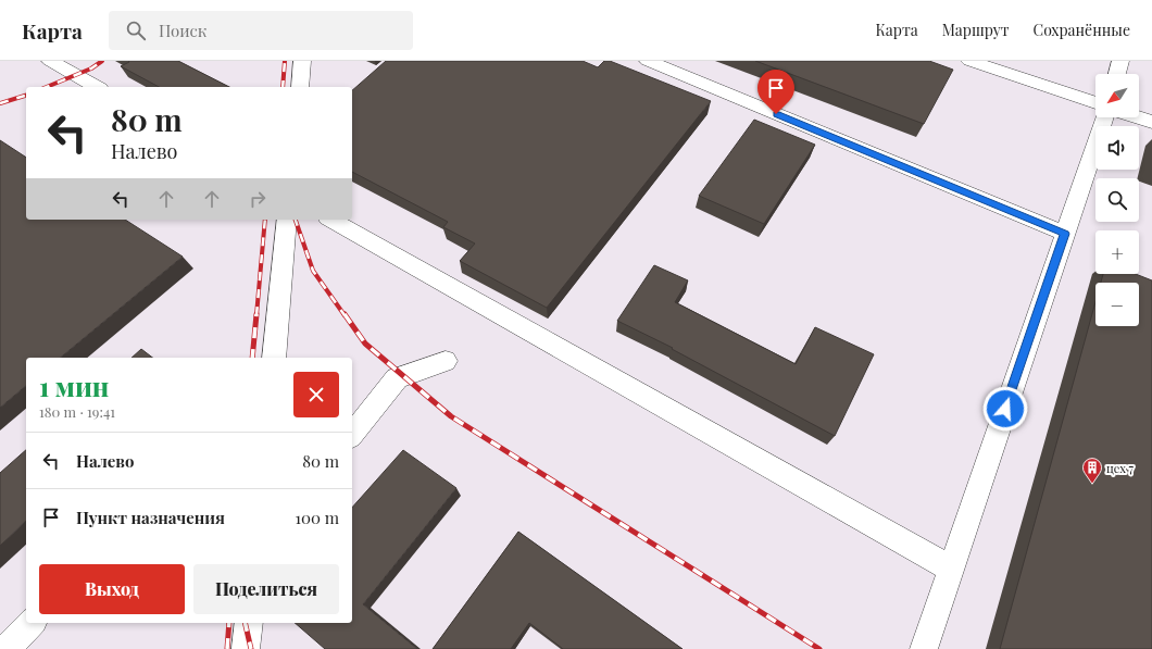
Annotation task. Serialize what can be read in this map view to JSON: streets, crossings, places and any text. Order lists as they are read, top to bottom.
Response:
{
  "places": {
    "building": ["цех 7"]
  },
  "north": "bottom left",
  "page": {
    "header": "Карта",
    "search": "Поиск",
    "nav": ["Карта", "Маршрут", "Сохранённые"],
    "map_buttons": ["+", "−"],
    "turn": ["80 m", "Налево"],
    "heading": ["1 мин", "180 m · 19:41"],
    "list": [
      {
        "name": "Налево",
        "value": "80 m"
      },
      {
        "name": "Пункт назначения",
        "value": "100 m"
      }
    ],
    "buttons": ["Выход", "Поделиться"]
  }
}
